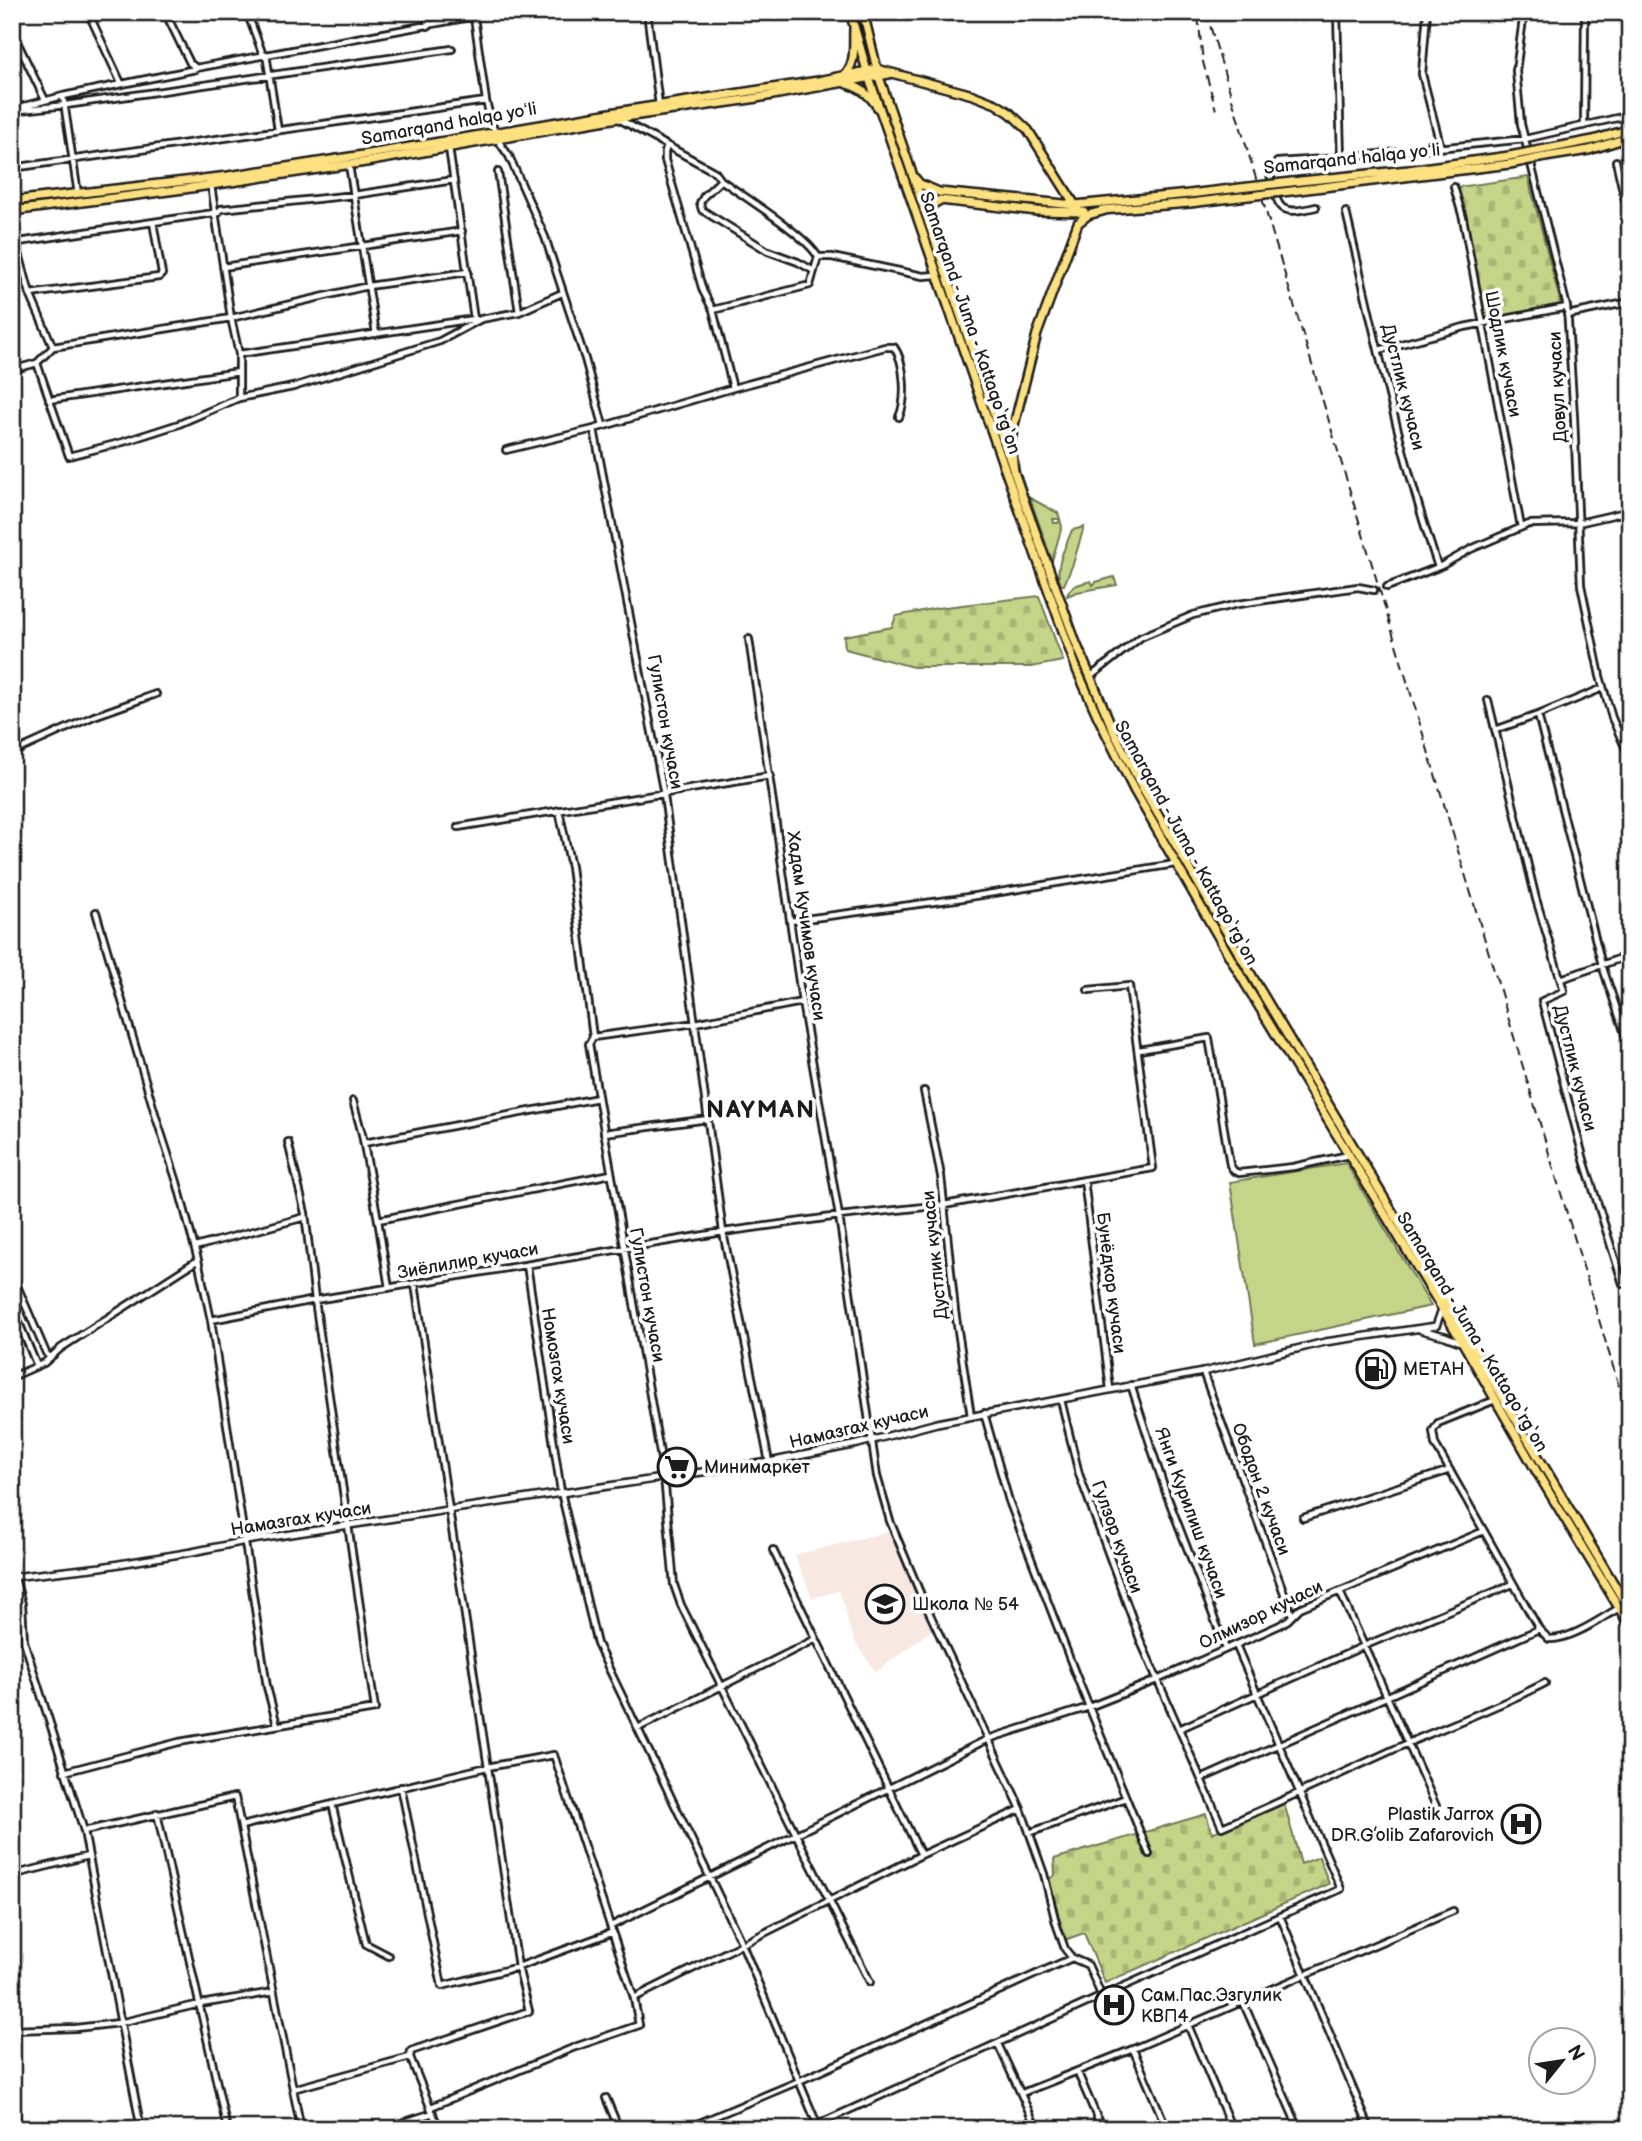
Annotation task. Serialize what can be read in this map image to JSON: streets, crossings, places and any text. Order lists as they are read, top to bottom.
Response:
{
  "streets": {
    "main road": ["Samarqand halqa yoʻli", "Samarqand - Juma - Kattaqo‘rg‘on"],
    "street": [
      "Шодлик кучаси",
      "Дустлик кучаси",
      "Довул кучаси",
      "Гулистон кучаси",
      "Хадам Кучимов кучаси",
      "Зиёлилир кучаси",
      "Бунёдкор кучаси",
      "Номозгох кучаси",
      "Намазгах кучаси",
      "Ободон 2 кучаси",
      "Янги Курилиш кучаси",
      "Гулзор кучаси",
      "Олмизор кучаси"
    ]
  },
  "crossings": [
    ["Samarqand halqa yoʻli", "Samarqand - Juma - Kattaqo‘rg‘on"],
    ["Дустлик кучаси", "Зиёлилир кучаси"],
    ["Дустлик кучаси", "Намазгах кучаси"],
    ["Гулистон кучаси", "Зиёлилир кучаси"],
    ["Гулистон кучаси", "Намазгах кучаси"],
    ["Гулистон кучаси", "Олмизор кучаси"],
    ["Хадам Кучимов кучаси", "Зиёлилир кучаси"],
    ["Хадам Кучимов кучаси", "Намазгах кучаси"],
    ["Хадам Кучимов кучаси", "Олмизор кучаси"],
    ["Зиёлилир кучаси", "Бунёдкор кучаси"],
    ["Зиёлилир кучаси", "Номозгох кучаси"],
    ["Бунёдкор кучаси", "Намазгах кучаси"],
    ["Номозгох кучаси", "Намазгах кучаси"],
    ["Номозгох кучаси", "Олмизор кучаси"],
    ["Намазгах кучаси", "Ободон 2 кучаси"],
    ["Намазгах кучаси", "Янги Курилиш кучаси"],
    ["Намазгах кучаси", "Гулзор кучаси"],
    ["Ободон 2 кучаси", "Олмизор кучаси"],
    ["Янги Курилиш кучаси", "Олмизор кучаси"],
    ["Гулзор кучаси", "Олмизор кучаси"]
  ],
  "districts": ["NAYMAN"],
  "places": {
    "fuel station": ["МЕТАН"],
    "supermarket": ["Минимаркет"],
    "school or university": ["Школа № 54"],
    "hospital": ["Plastik Jarrox DR.G’olib Zafarovich", "Сам.Пас.Эзгулик КВП4"]
  },
  "north": "top right"
}
